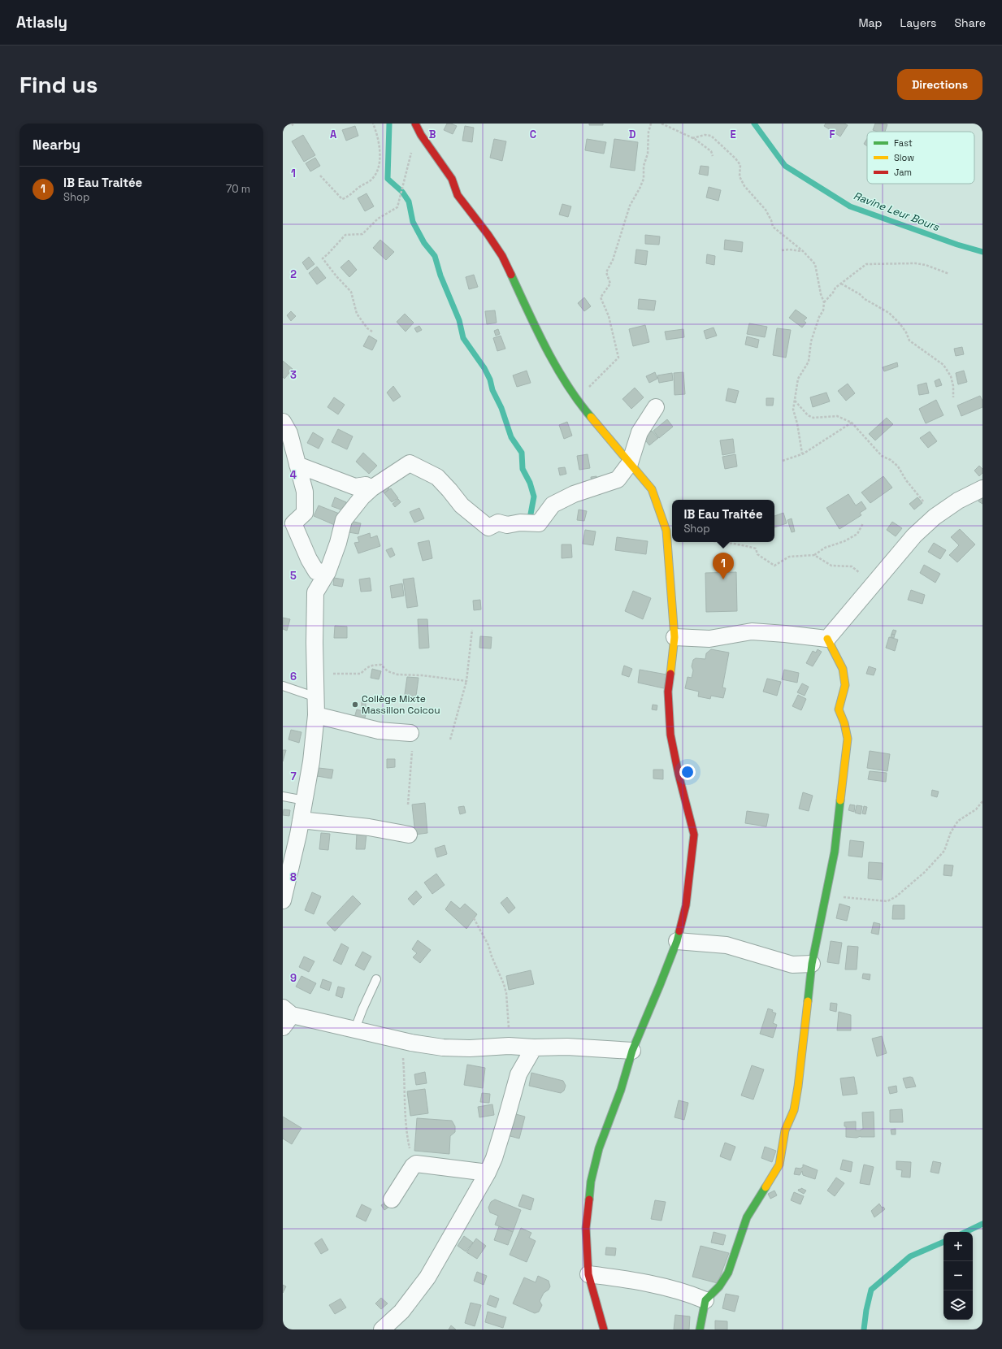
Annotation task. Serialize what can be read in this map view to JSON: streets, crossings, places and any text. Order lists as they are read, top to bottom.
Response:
{
  "water": ["Ravine Leur Bours"],
  "places": ["Collège Mixte Massillon Coicou"],
  "legend": ["Fast", "Slow", "Jam"],
  "page": {
    "header": "Atlasly",
    "nav": ["Map", "Layers", "Share"],
    "buttons": "Directions",
    "title": "Find us",
    "heading": "Nearby",
    "list": [
      {
        "mark": "1",
        "name": "IB Eau Traitée",
        "note": "Shop",
        "value": "70 m"
      }
    ],
    "popup": ["IB Eau Traitée", "Shop"],
    "pins": "1",
    "map_buttons": ["+", "−"]
  },
  "grid": {
    "columns": [
      "A",
      "B",
      "C",
      "D",
      "E",
      "F"
    ],
    "rows": [
      "1",
      "2",
      "3",
      "4",
      "5",
      "6",
      "7",
      "8",
      "9"
    ]
  }
}
